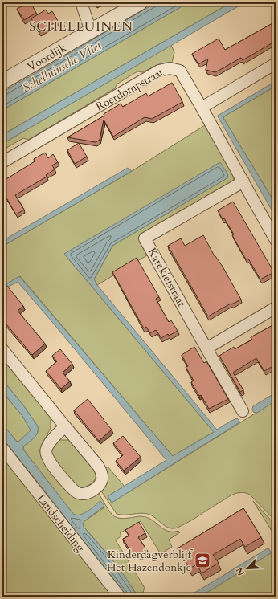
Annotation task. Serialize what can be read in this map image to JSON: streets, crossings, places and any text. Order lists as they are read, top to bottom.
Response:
{
  "streets": {
    "street": [
      "Voordijk",
      "Roerdompstraat",
      "Karekietstraat",
      "Landscheiding"
    ]
  },
  "districts": ["SCHELLUINEN"],
  "water": ["Schelluinsche Vliet"],
  "places": {
    "school or university": ["Kinderdagverblijf Het Hazendonkje"]
  },
  "north": "bottom left"
}
